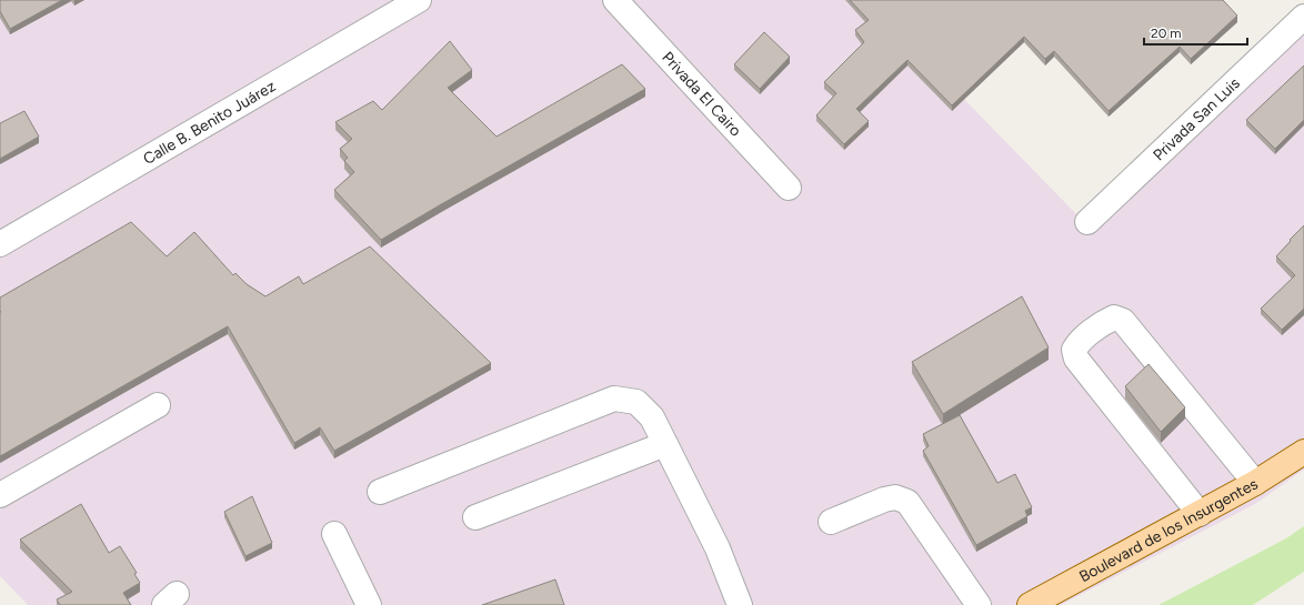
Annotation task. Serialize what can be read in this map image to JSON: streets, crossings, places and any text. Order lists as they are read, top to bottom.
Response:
{
  "streets": {
    "main road": ["Boulevard de los Insurgentes"],
    "street": ["Privada El Cairo", "Privada San Luis", "Calle B. Benito Juárez"]
  },
  "scale_bar": "20 m"
}
